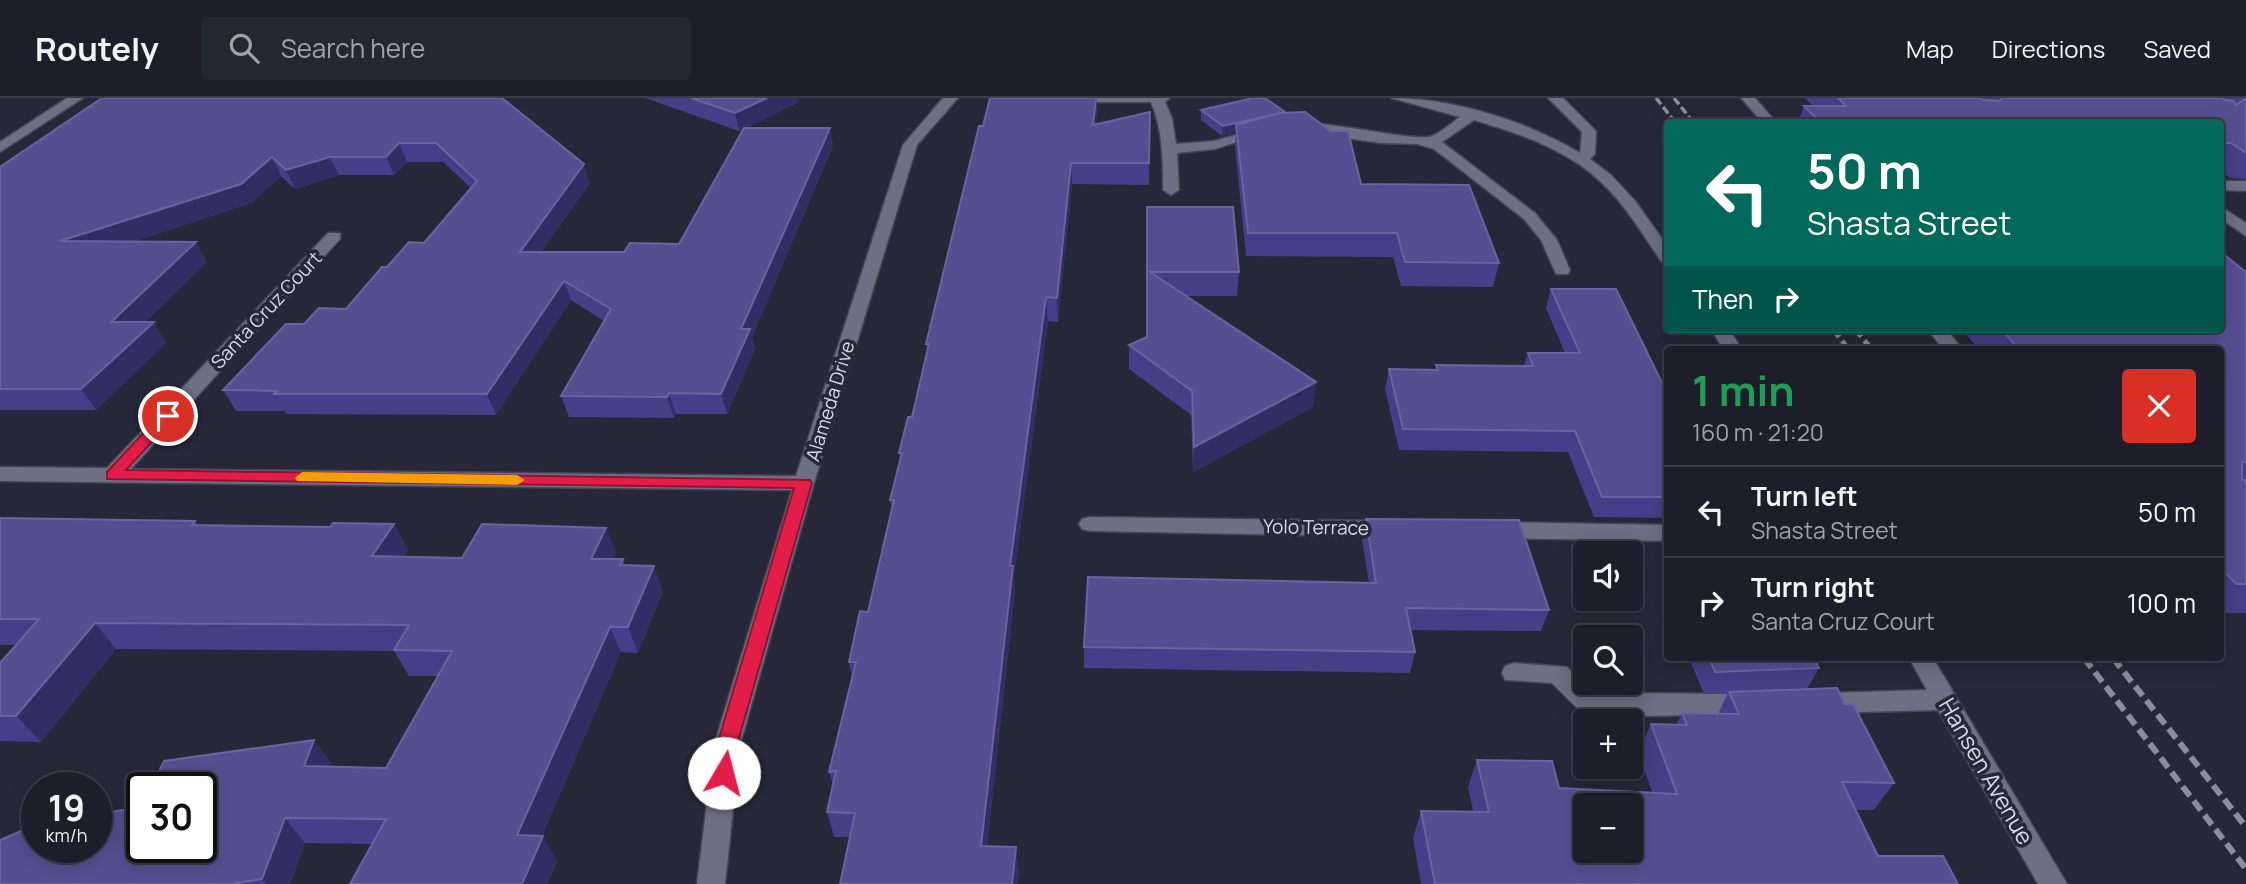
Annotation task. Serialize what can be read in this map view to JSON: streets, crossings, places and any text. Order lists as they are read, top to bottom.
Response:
{
  "streets": {
    "street": [
      "Santa Cruz Court",
      "Alameda Drive",
      "Yolo Terrace",
      "Hansen Avenue"
    ]
  },
  "page": {
    "header": "Routely",
    "search": "Search here",
    "nav": ["Map", "Directions", "Saved"],
    "turn": ["50 m", "Shasta Street"],
    "then": "Then",
    "heading": ["1 min", "160 m · 21:20"],
    "list": [
      {
        "name": "Turn left",
        "note": "Shasta Street",
        "value": "50 m"
      },
      {
        "name": "Turn right",
        "note": "Santa Cruz Court",
        "value": "100 m"
      }
    ],
    "map_buttons": ["+", "−"],
    "speed": "19 km/h",
    "limit": "30"
  }
}
